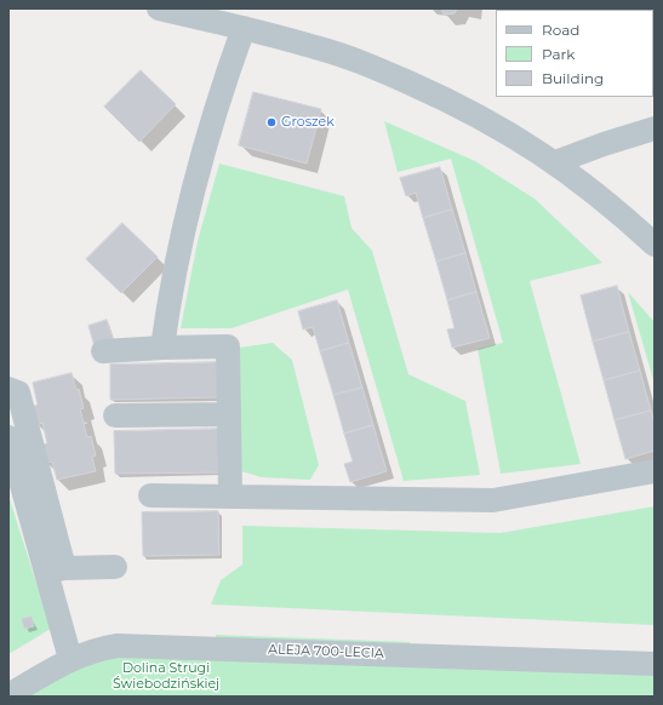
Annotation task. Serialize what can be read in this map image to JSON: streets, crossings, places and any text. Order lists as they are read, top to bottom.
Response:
{
  "streets": {
    "street": ["ALEJA 700-LECIA"]
  },
  "parks": ["Dolina Strugi Świebodzińskiej"],
  "places": ["Groszek"],
  "legend": ["Road", "Park", "Building"]
}
